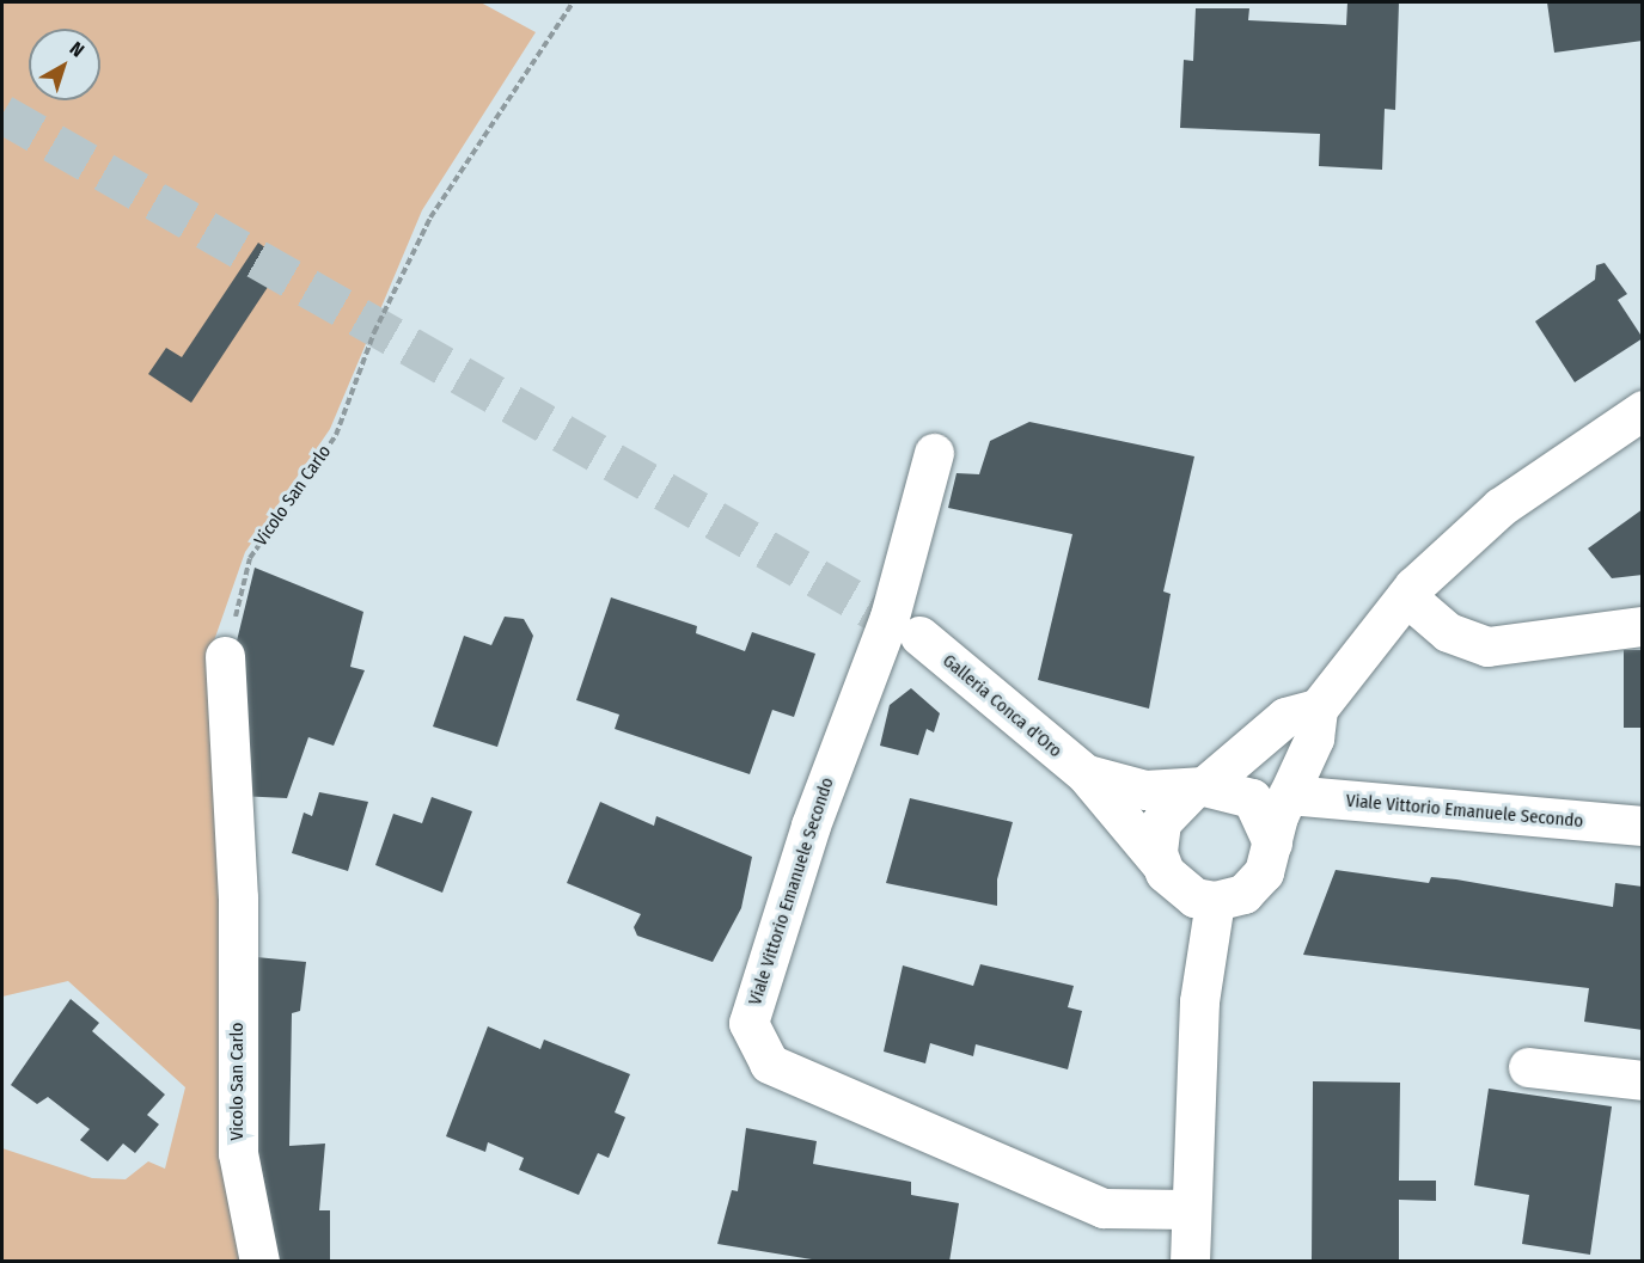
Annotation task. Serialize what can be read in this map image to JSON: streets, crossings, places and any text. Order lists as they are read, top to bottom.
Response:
{
  "streets": {
    "street": ["Vicolo San Carlo", "Galleria Conca d'Oro", "Viale Vittorio Emanuele Secondo"]
  },
  "north": "top right"
}
